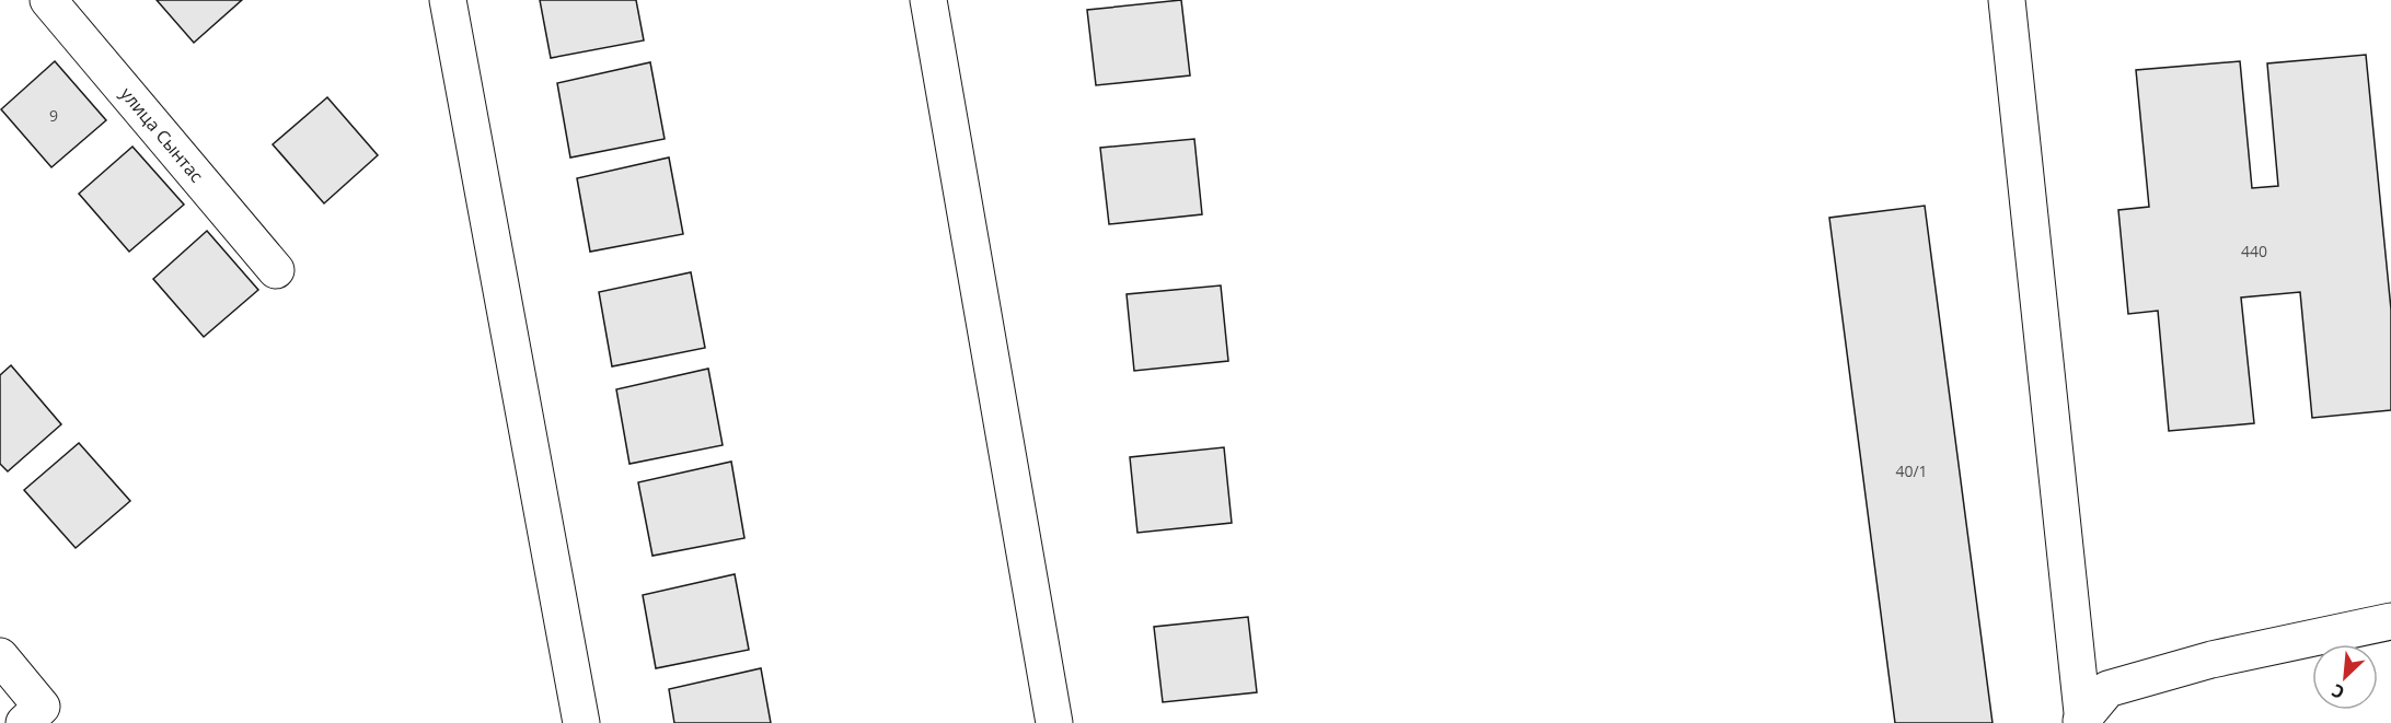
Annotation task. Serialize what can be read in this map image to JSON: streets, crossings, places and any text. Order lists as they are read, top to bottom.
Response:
{
  "streets": {
    "street": ["улица Сынтас"]
  },
  "house_numbers": ["9", "440", "40/1"],
  "north": "bottom left"
}
